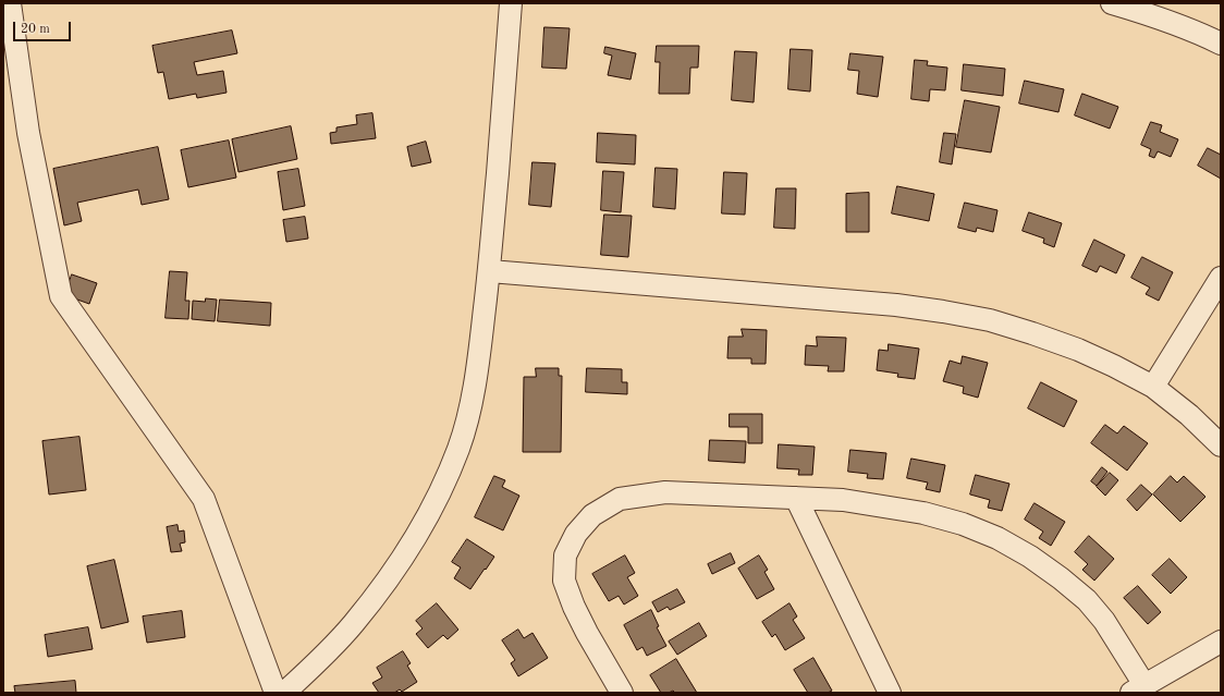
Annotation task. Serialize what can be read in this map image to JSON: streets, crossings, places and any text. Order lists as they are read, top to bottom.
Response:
{
  "scale_bar": "20 m"
}
